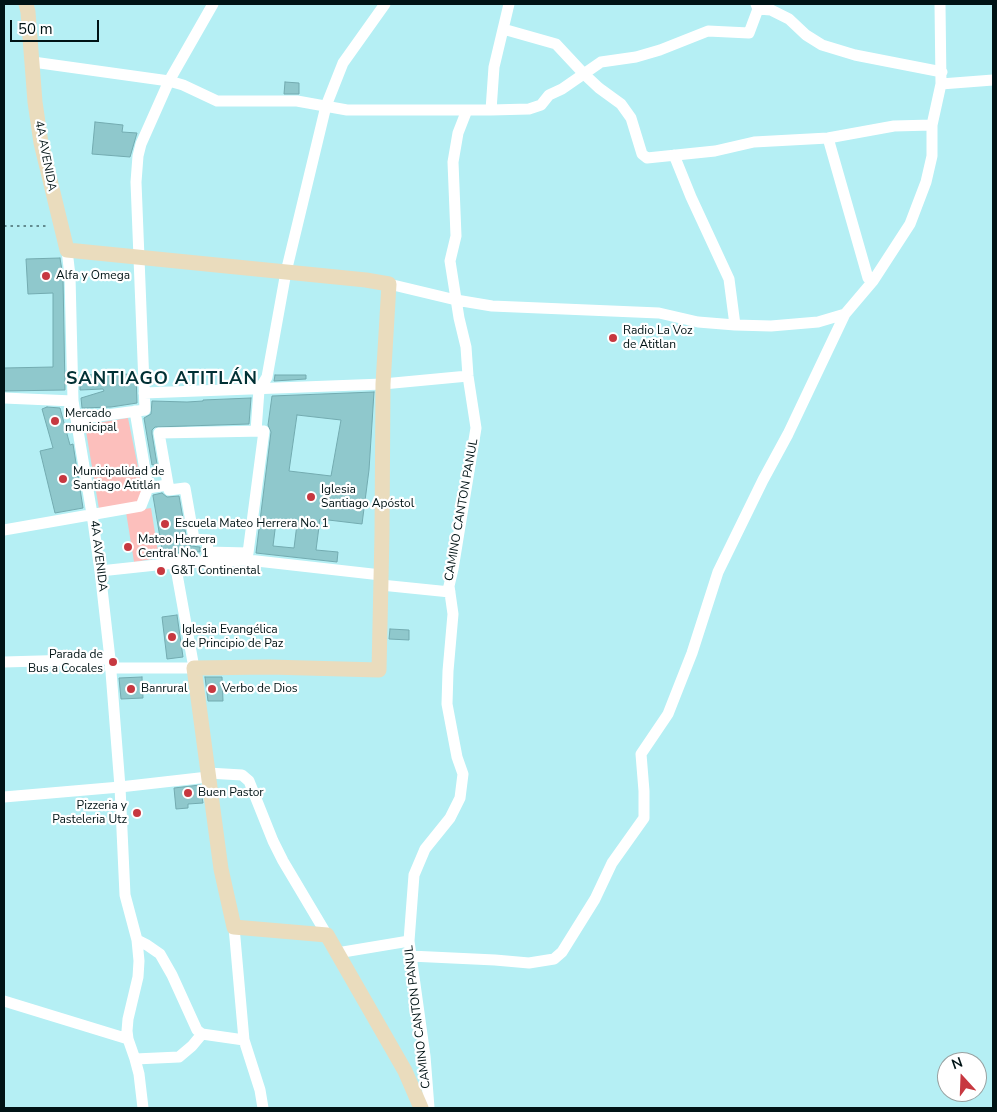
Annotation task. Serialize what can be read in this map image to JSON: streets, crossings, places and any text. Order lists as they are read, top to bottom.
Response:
{
  "streets": {
    "main road": ["4A AVENIDA"],
    "street": ["CAMINO CANTON PANUL"]
  },
  "districts": ["SANTIAGO ATITLÁN"],
  "places": [
    "Alfa y Omega",
    "Radio La Voz de Atitlan",
    "Mercado municipal",
    "Municipalidad de Santiago Atitlán",
    "Iglesia Santiago Apóstol",
    "Escuela Mateo Herrera No. 1",
    "Mateo Herrera Central No. 1",
    "G&T Continental",
    "Iglesia Evangélica de Principio de Paz",
    "Parada de Bus a Cocales",
    "Banrural",
    "Verbo de Dios",
    "Buen Pastor",
    "Pizzeria y Pasteleria Utz"
  ],
  "scale_bar": "50 m",
  "north": "top"
}
